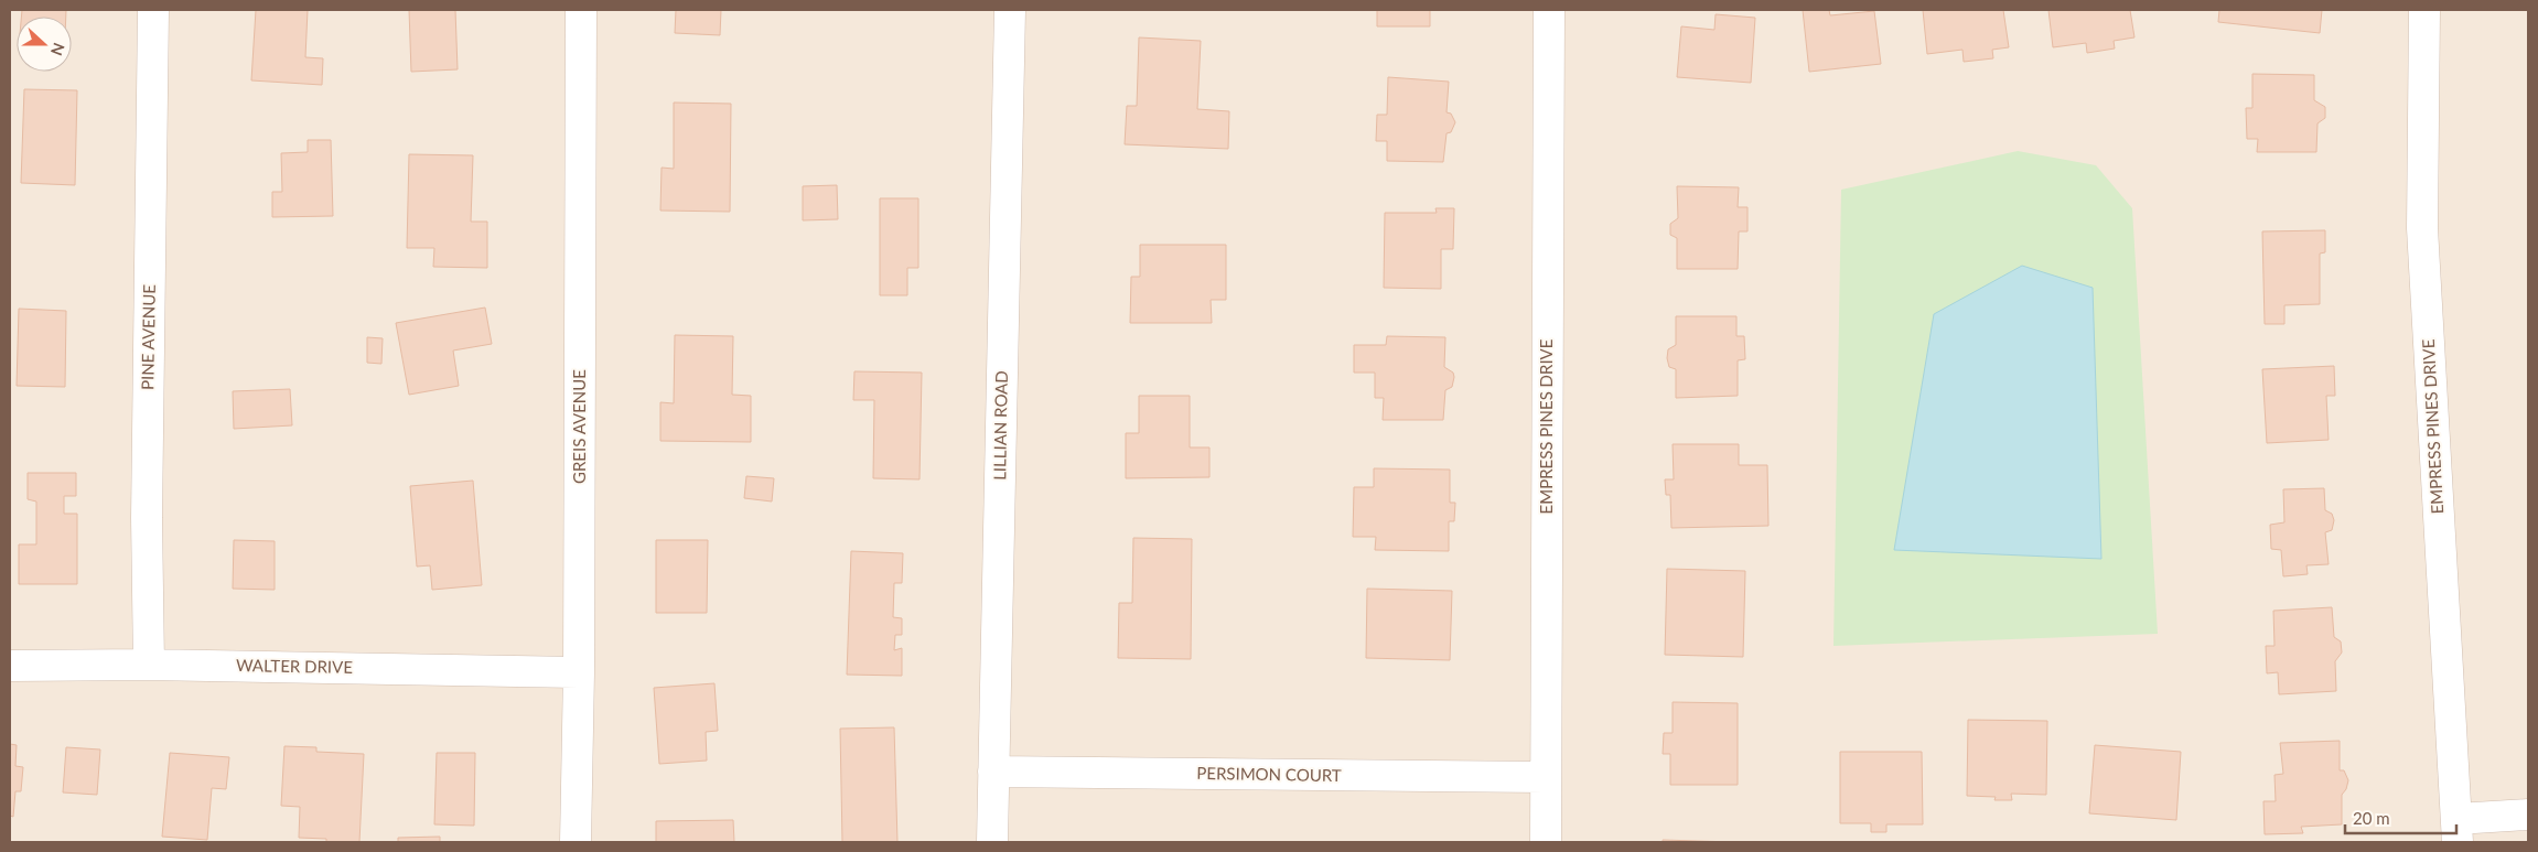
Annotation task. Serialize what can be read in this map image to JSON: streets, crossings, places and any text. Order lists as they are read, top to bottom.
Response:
{
  "streets": {
    "street": [
      "PINE AVENUE",
      "LILLIAN ROAD",
      "GREIS AVENUE",
      "EMPRESS PINES DRIVE",
      "WALTER DRIVE",
      "PERSIMON COURT"
    ]
  },
  "crossings": [
    ["PINE AVENUE", "WALTER DRIVE"],
    ["LILLIAN ROAD", "PERSIMON COURT"],
    ["GREIS AVENUE", "WALTER DRIVE"],
    ["EMPRESS PINES DRIVE", "PERSIMON COURT"]
  ],
  "scale_bar": "20 m",
  "north": "right"
}
